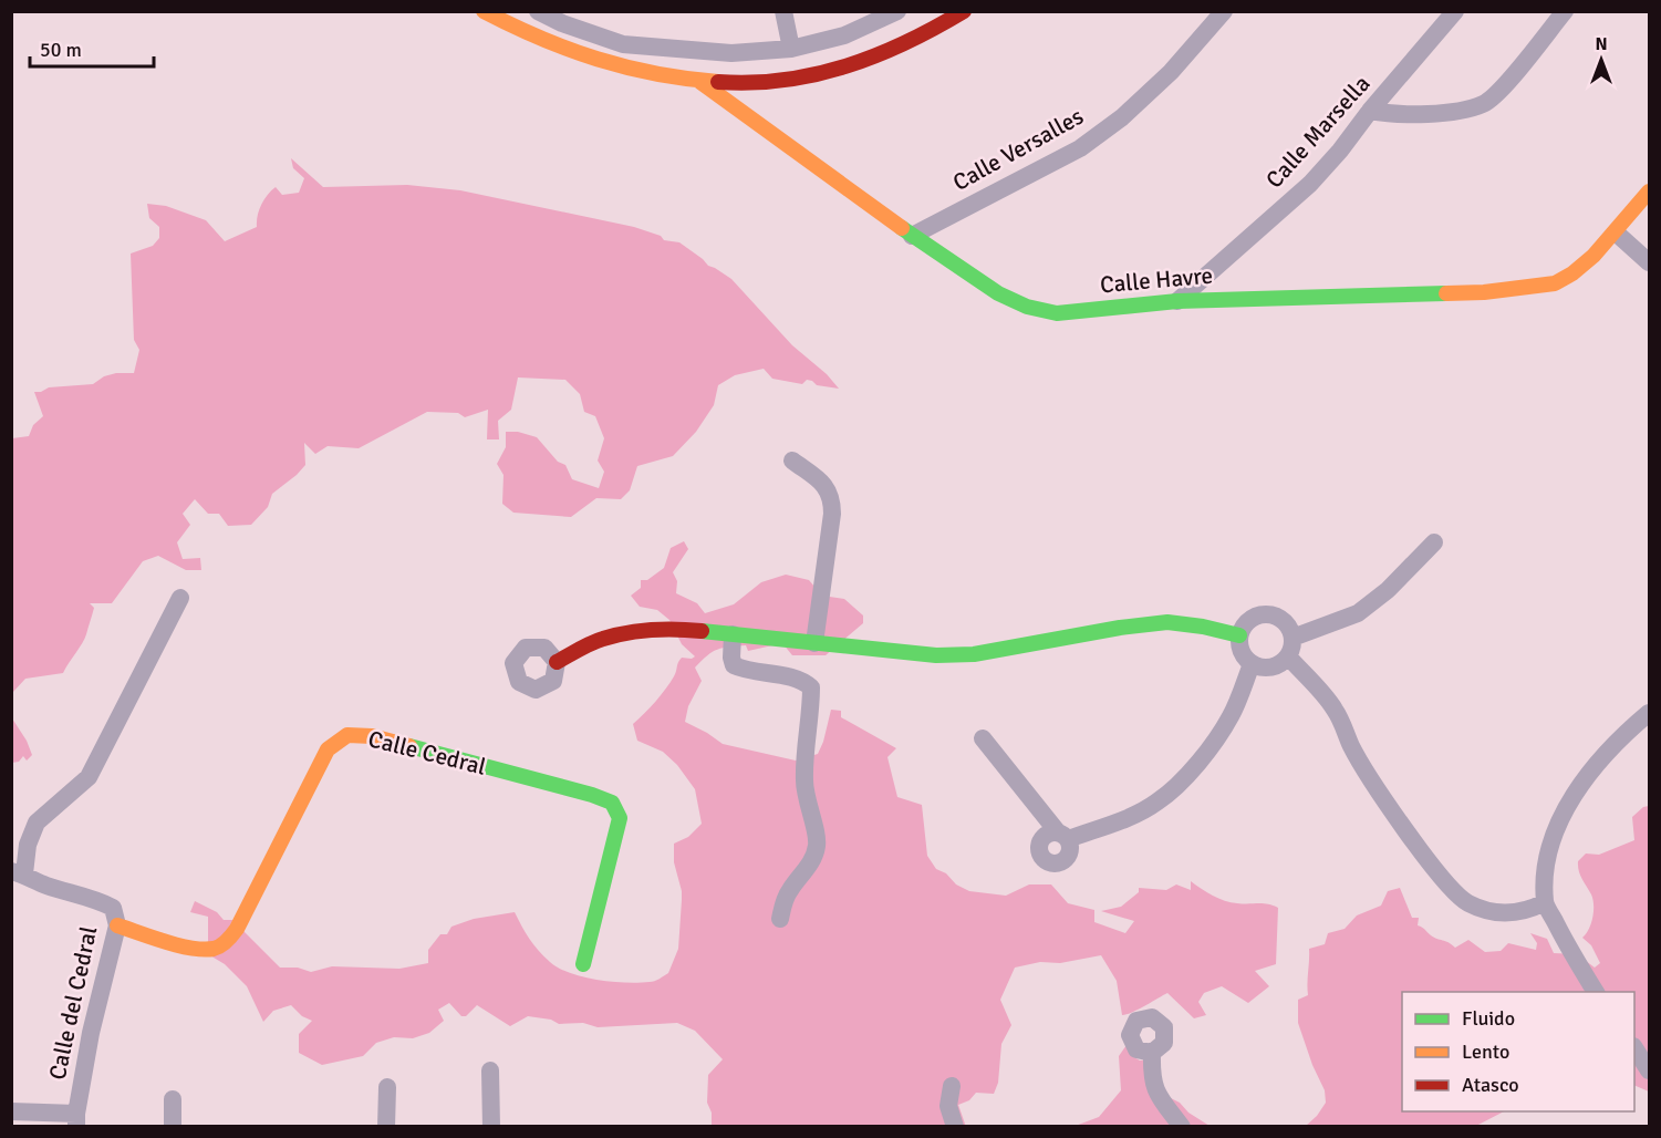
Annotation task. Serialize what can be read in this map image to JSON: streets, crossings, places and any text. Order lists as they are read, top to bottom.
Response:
{
  "streets": {
    "street": [
      "Calle Marsella",
      "Calle Versalles",
      "Calle Havre",
      "Calle Cedral",
      "Calle del Cedral"
    ]
  },
  "crossings": [
    ["Calle Marsella", "Calle Havre"],
    ["Calle Versalles", "Calle Havre"],
    ["Calle Cedral", "Calle del Cedral"]
  ],
  "legend": ["Fluido", "Lento", "Atasco"],
  "scale_bar": "50 m",
  "north": "top"
}
